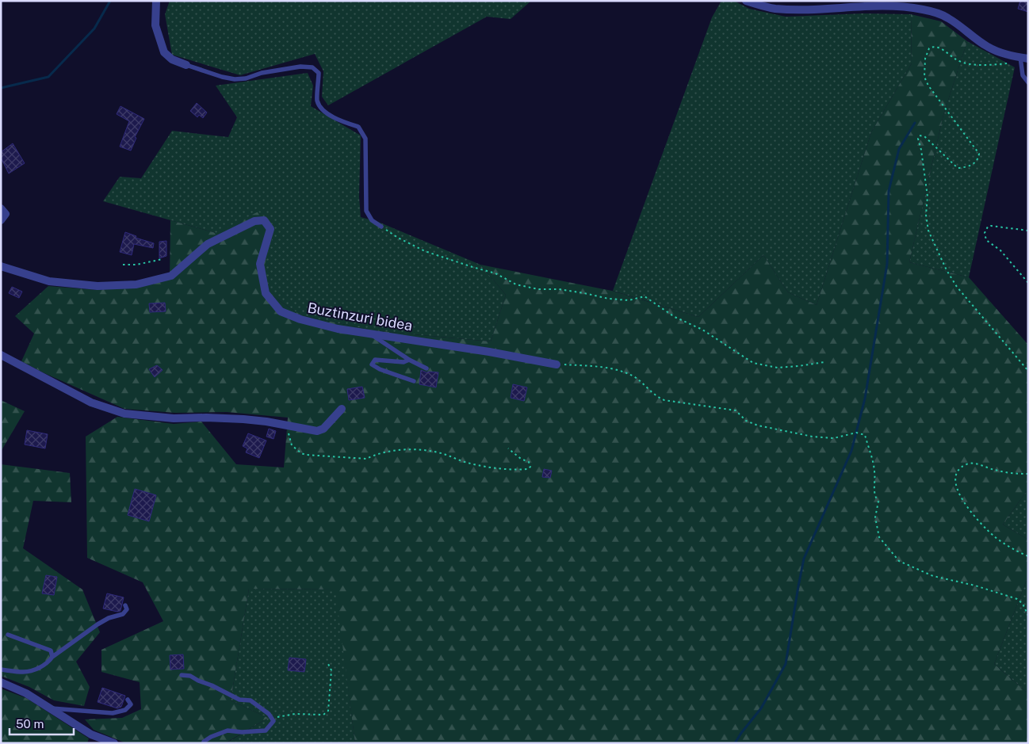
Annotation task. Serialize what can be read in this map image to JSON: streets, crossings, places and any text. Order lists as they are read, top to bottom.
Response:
{
  "streets": {
    "street": ["Buztinzuri bidea"]
  },
  "scale_bar": "50 m"
}
